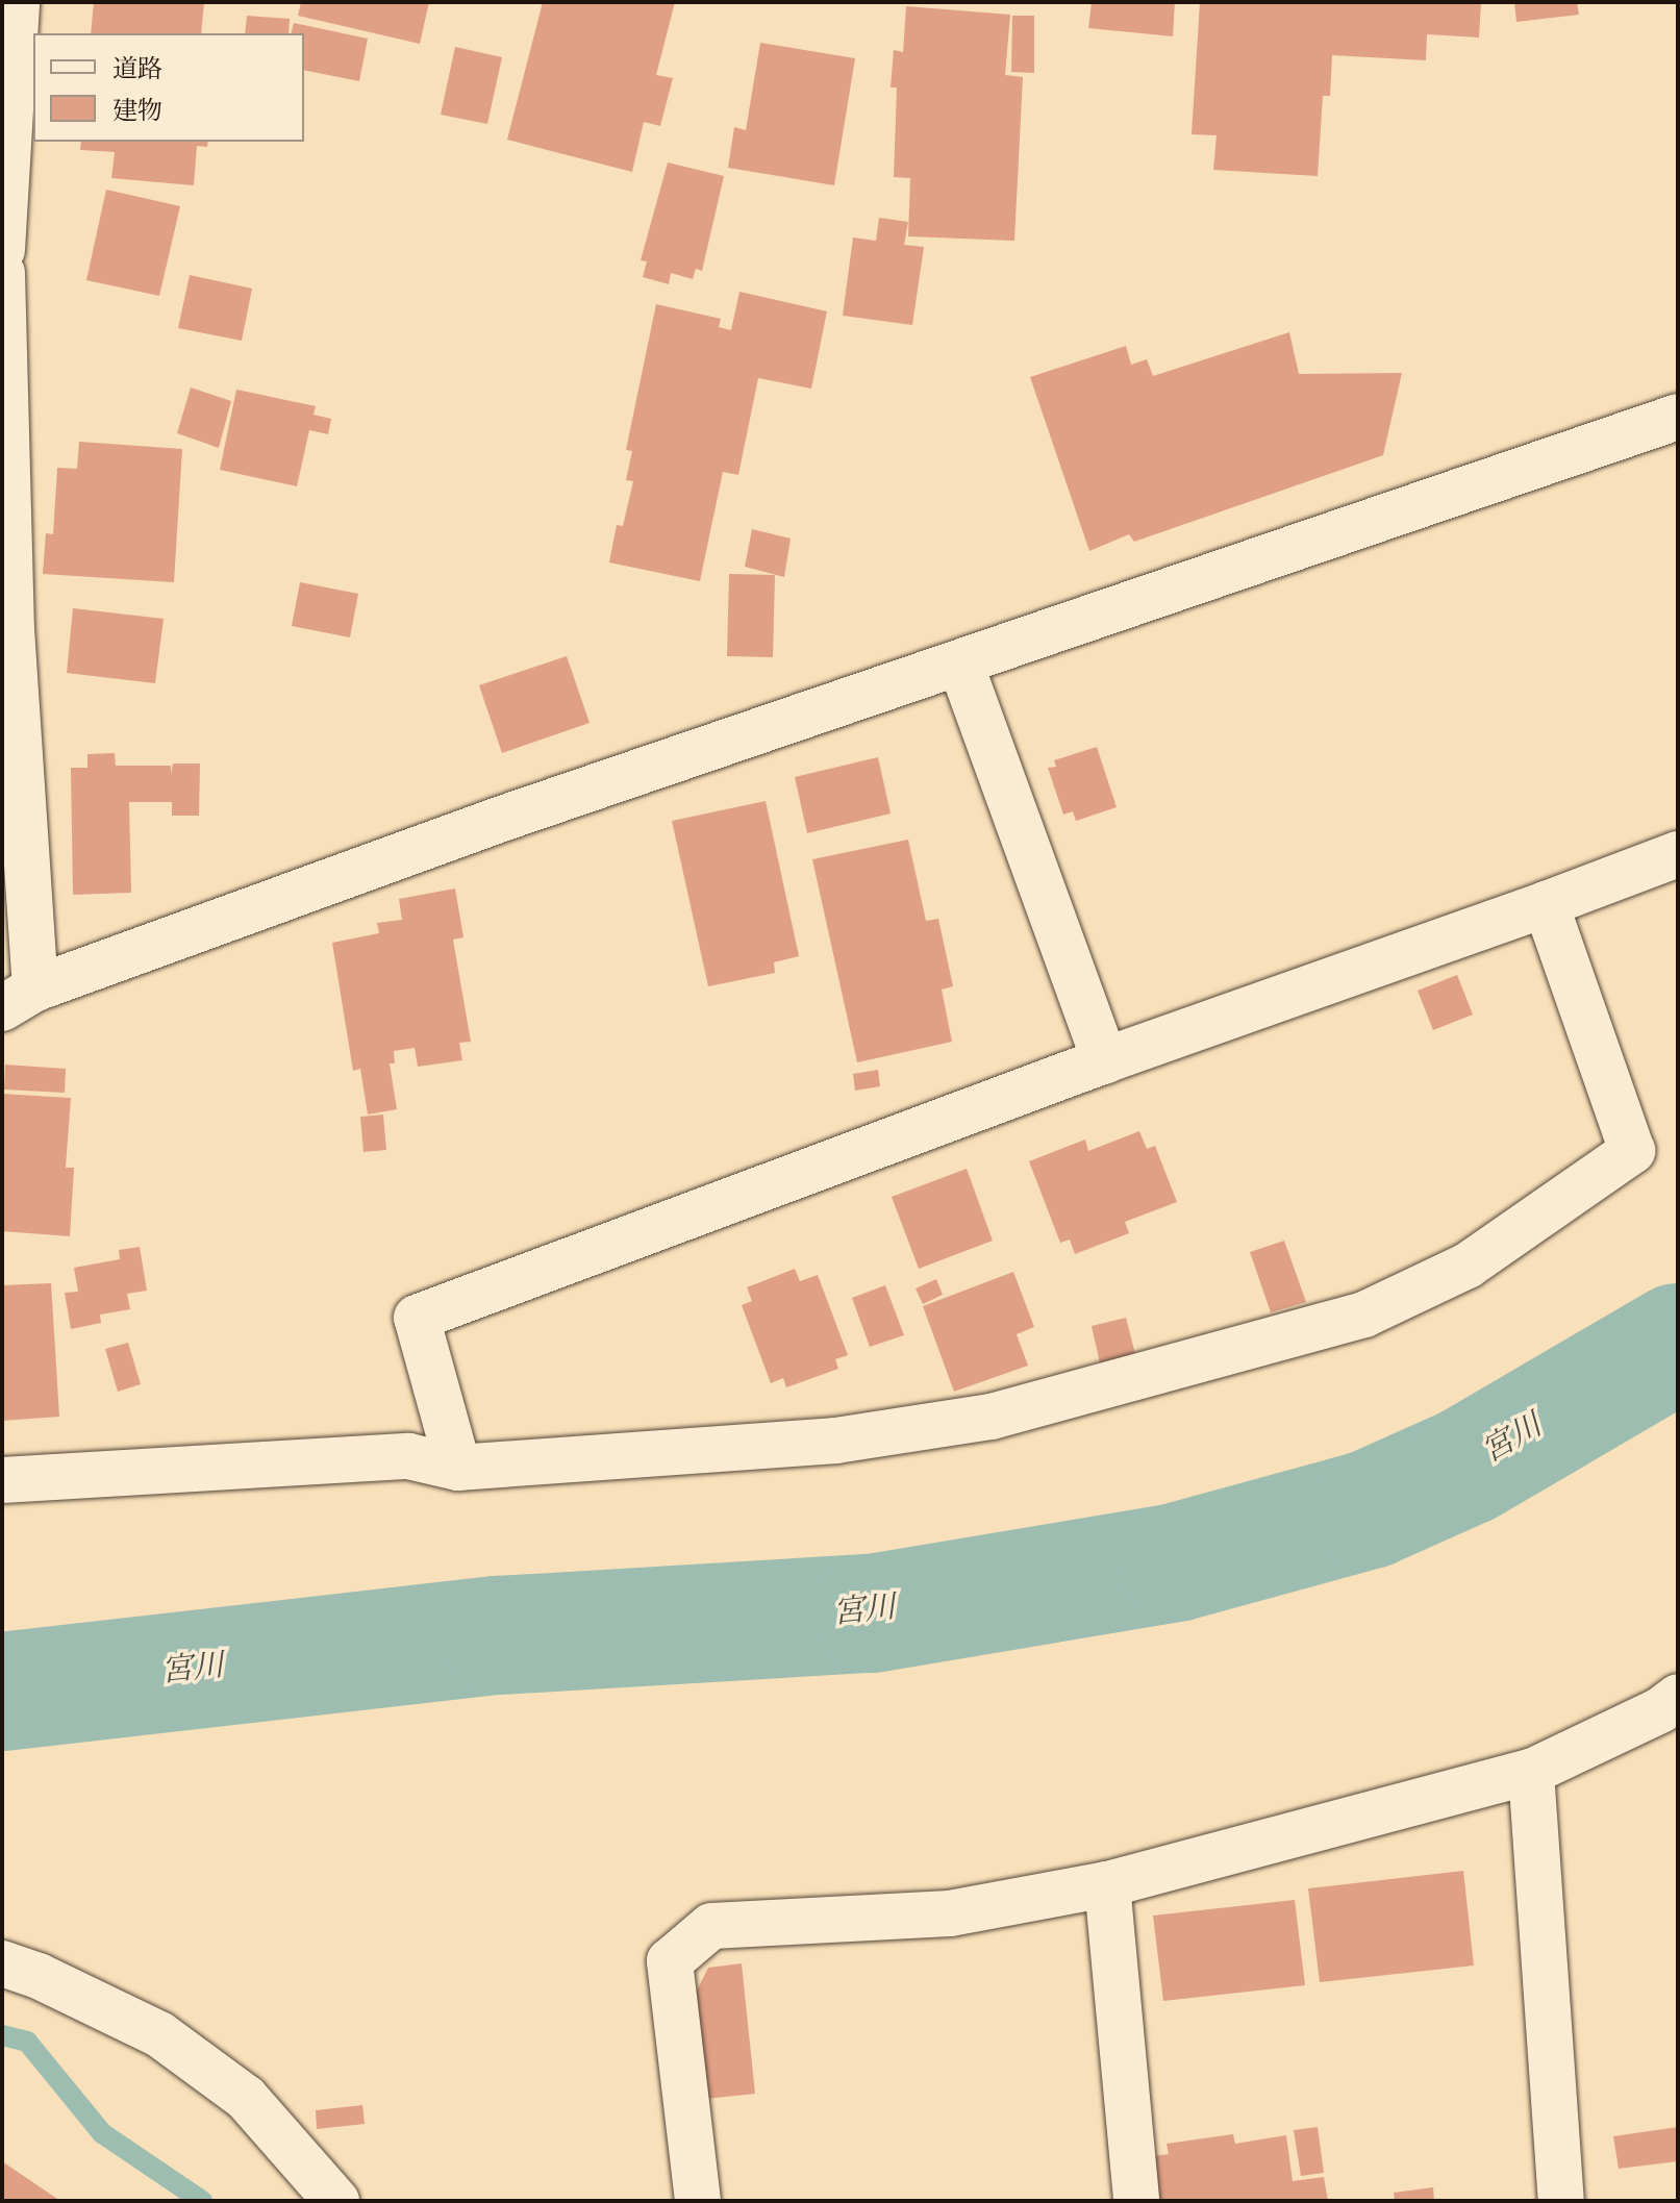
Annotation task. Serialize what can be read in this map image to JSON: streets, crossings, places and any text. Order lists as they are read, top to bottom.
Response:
{
  "water": ["宮川"],
  "legend": ["道路", "建物"]
}
